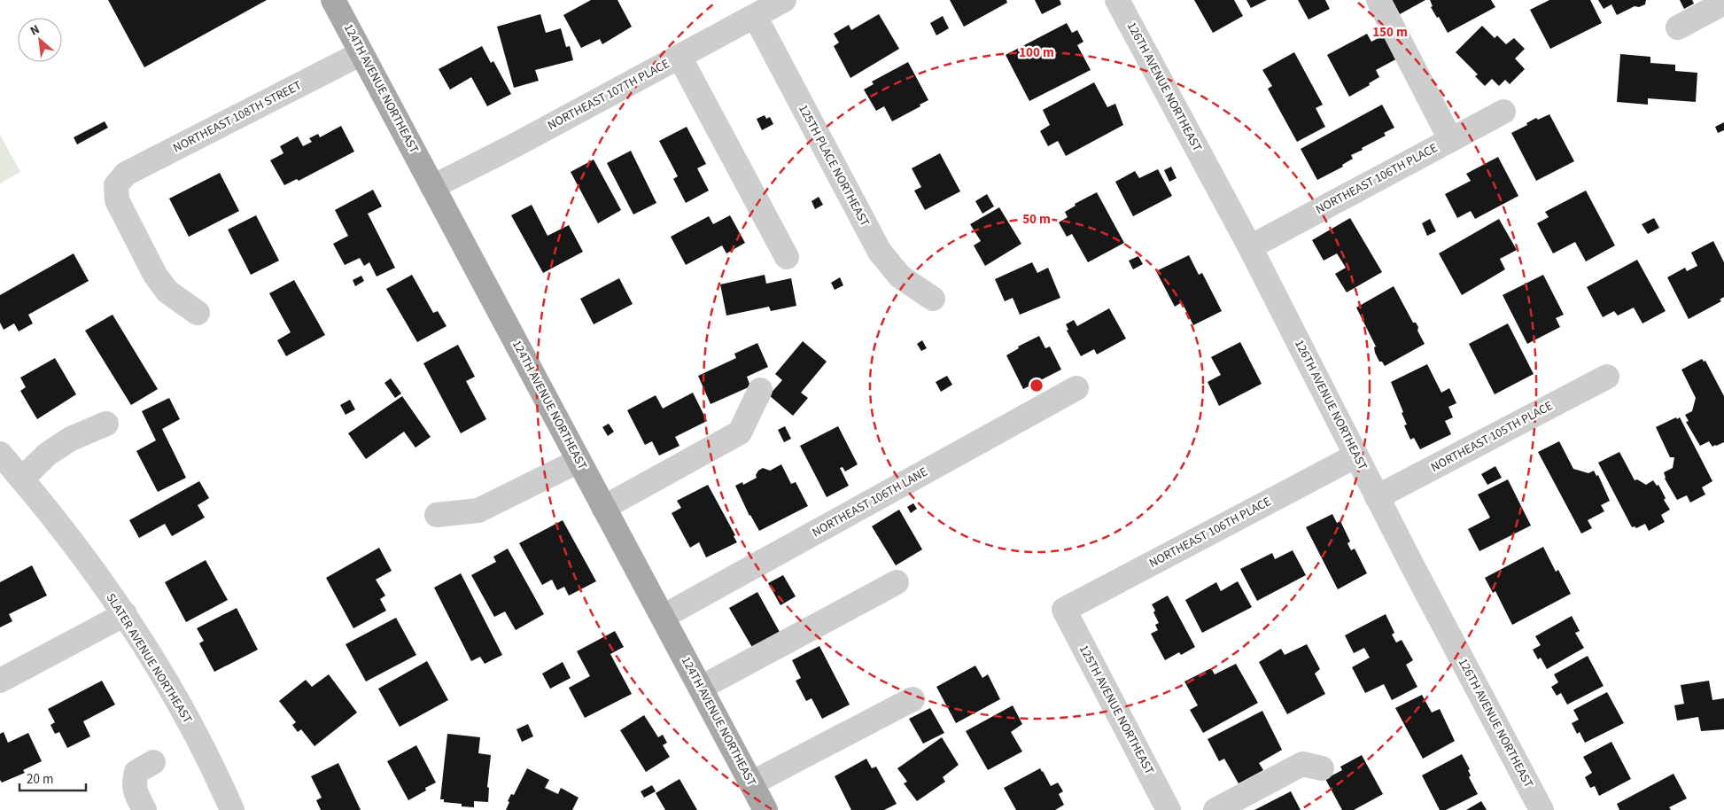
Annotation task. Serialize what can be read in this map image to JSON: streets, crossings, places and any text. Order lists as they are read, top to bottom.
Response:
{
  "streets": {
    "main road": ["124TH AVENUE NORTHEAST"],
    "street": [
      "126TH AVENUE NORTHEAST",
      "NORTHEAST 107TH PLACE",
      "NORTHEAST 108TH STREET",
      "125TH PLACE NORTHEAST",
      "NORTHEAST 106TH PLACE",
      "NORTHEAST 105TH PLACE",
      "NORTHEAST 106TH LANE",
      "SLATER AVENUE NORTHEAST",
      "125TH AVENUE NORTHEAST"
    ]
  },
  "crossings": [
    ["126TH AVENUE NORTHEAST", "NORTHEAST 106TH PLACE"],
    ["126TH AVENUE NORTHEAST", "NORTHEAST 105TH PLACE"],
    ["124TH AVENUE NORTHEAST", "NORTHEAST 107TH PLACE"],
    ["124TH AVENUE NORTHEAST", "NORTHEAST 108TH STREET"],
    ["124TH AVENUE NORTHEAST", "NORTHEAST 106TH LANE"],
    ["NORTHEAST 107TH PLACE", "125TH PLACE NORTHEAST"],
    ["NORTHEAST 106TH PLACE", "125TH AVENUE NORTHEAST"]
  ],
  "scale_bar": "20 m",
  "north": "top left",
  "rings": ["150 m", "100 m", "50 m"]
}
